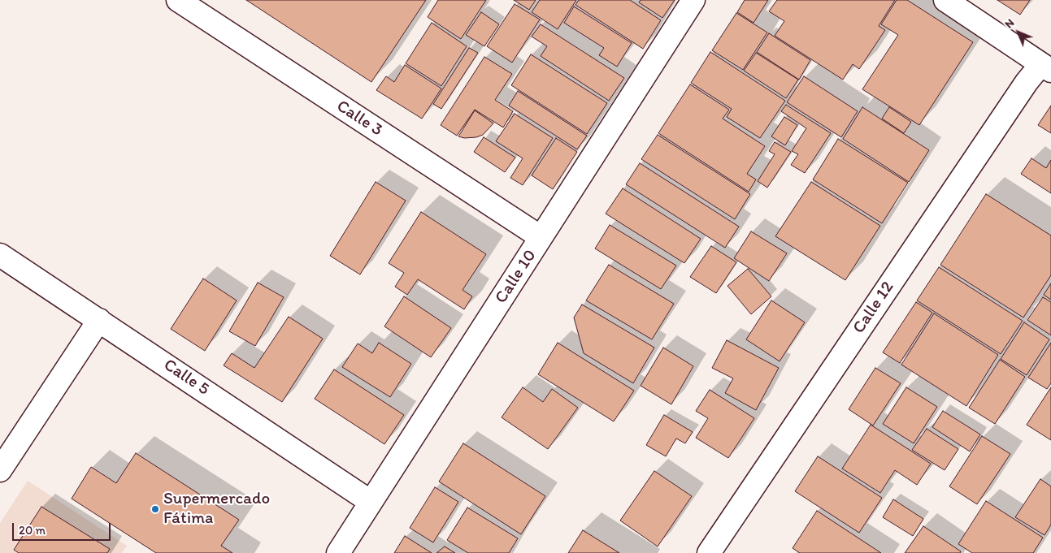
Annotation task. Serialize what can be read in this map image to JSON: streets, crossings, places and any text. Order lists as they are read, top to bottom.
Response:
{
  "streets": {
    "street": [
      "Calle 3",
      "Calle 10",
      "Calle 12",
      "Calle 5"
    ]
  },
  "crossings": [
    ["Calle 3", "Calle 10"],
    ["Calle 10", "Calle 5"]
  ],
  "places": ["Supermercado Fátima"],
  "scale_bar": "20 m",
  "north": "top left"
}
